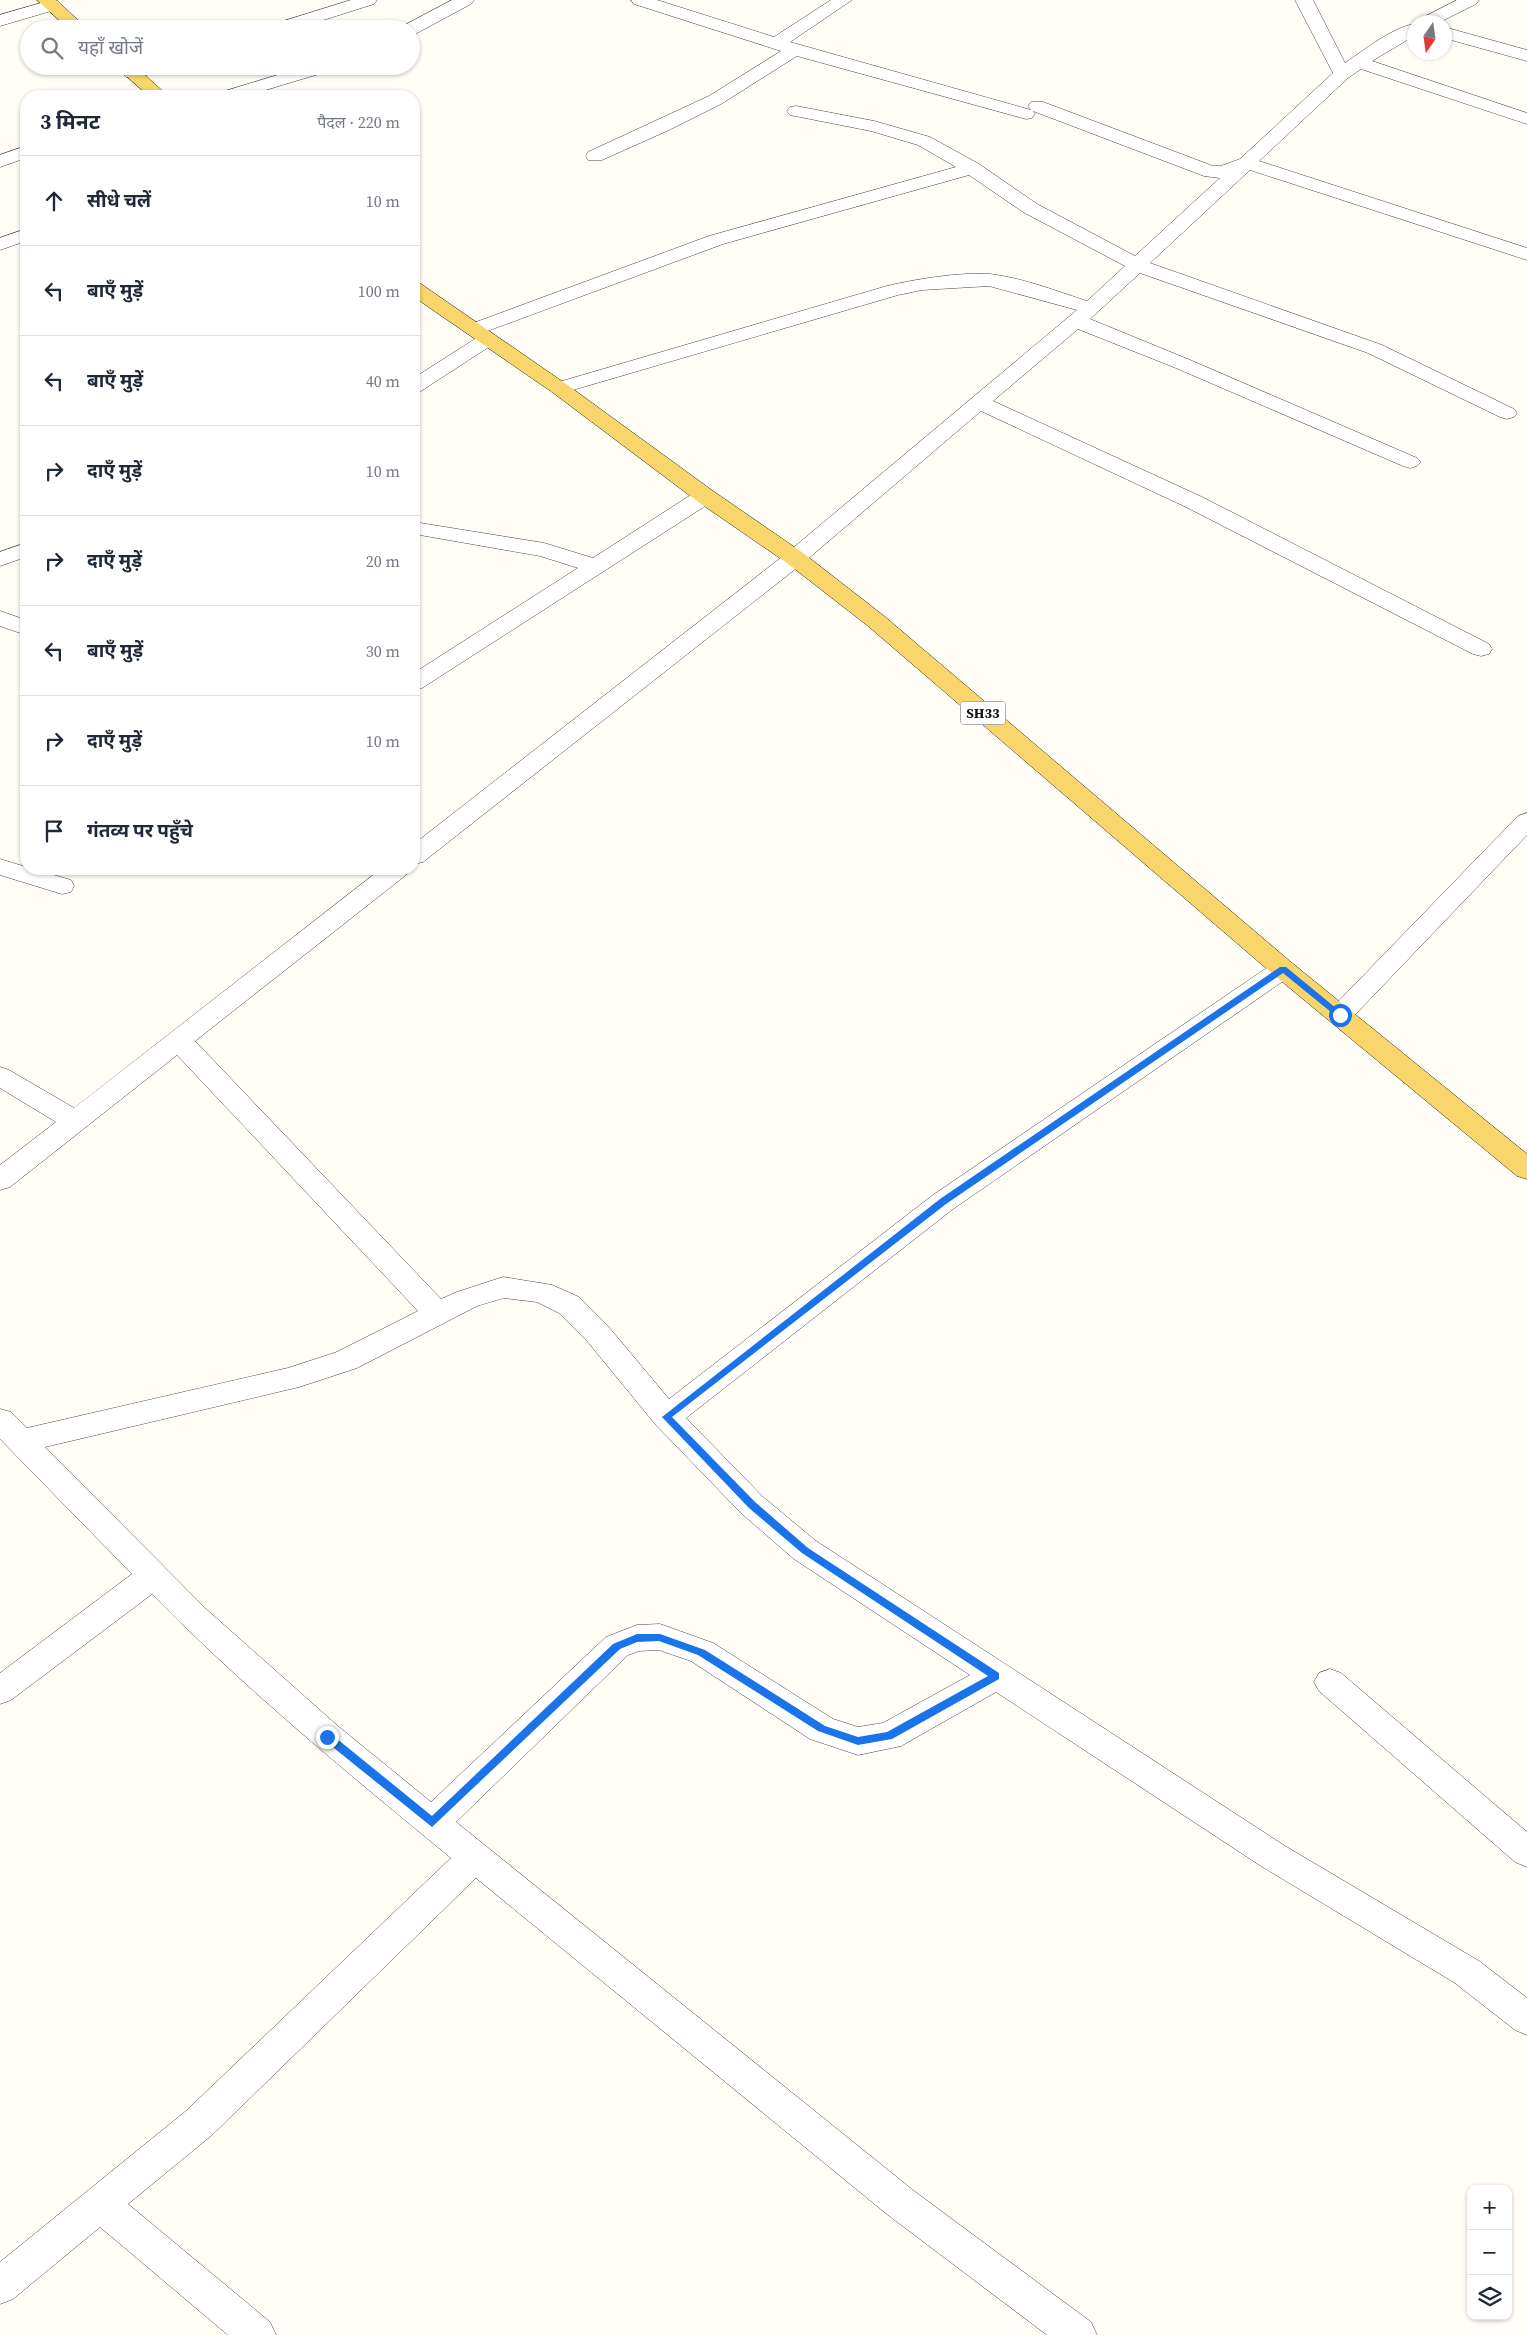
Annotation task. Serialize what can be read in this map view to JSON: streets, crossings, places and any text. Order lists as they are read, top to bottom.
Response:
{
  "streets": {
    "main road": ["SH33"]
  },
  "north": "bottom",
  "page": {
    "search": "यहाँ खोजें",
    "heading": ["3 मिनट", "पैदल · 220 m"],
    "list": [
      ["सीधे चलें", "10 m"],
      ["बाएँ मुड़ें", "100 m"],
      ["बाएँ मुड़ें", "40 m"],
      ["दाएँ मुड़ें", "10 m"],
      ["दाएँ मुड़ें", "20 m"],
      ["बाएँ मुड़ें", "30 m"],
      ["दाएँ मुड़ें", "10 m"],
      "गंतव्य पर पहुँचे"
    ],
    "map_buttons": ["+", "−"]
  }
}
